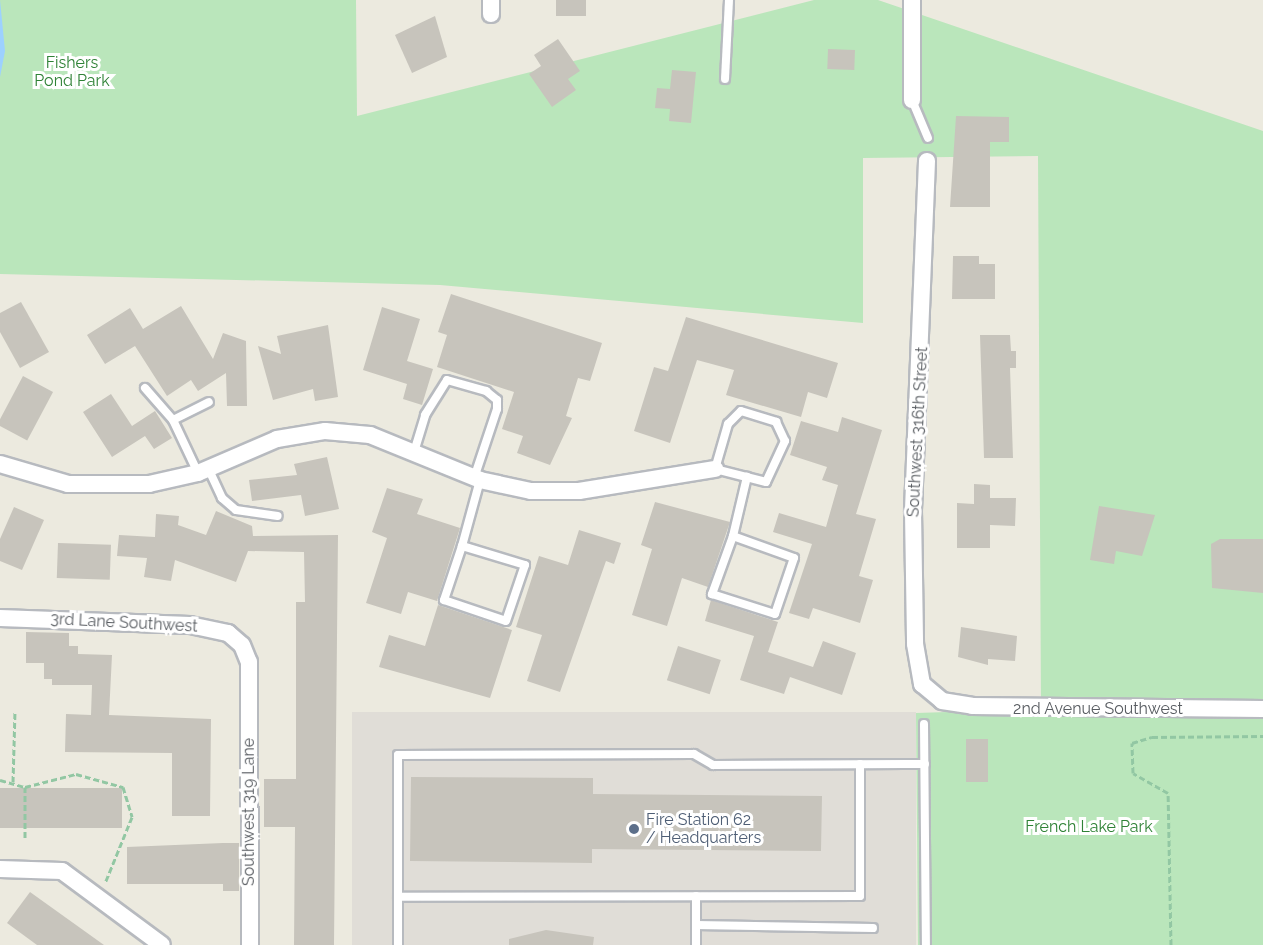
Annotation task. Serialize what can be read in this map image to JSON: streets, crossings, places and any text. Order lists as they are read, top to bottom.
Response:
{
  "streets": {
    "street": [
      "Southwest 316th Street",
      "3rd Lane Southwest",
      "2nd Avenue Southwest",
      "Southwest 319 Lane"
    ]
  },
  "crossings": [
    ["Southwest 316th Street", "2nd Avenue Southwest"],
    ["3rd Lane Southwest", "Southwest 319 Lane"]
  ],
  "parks": ["Fishers Pond Park", "French Lake Park"],
  "places": ["Fire Station 62 / Headquarters"]
}
